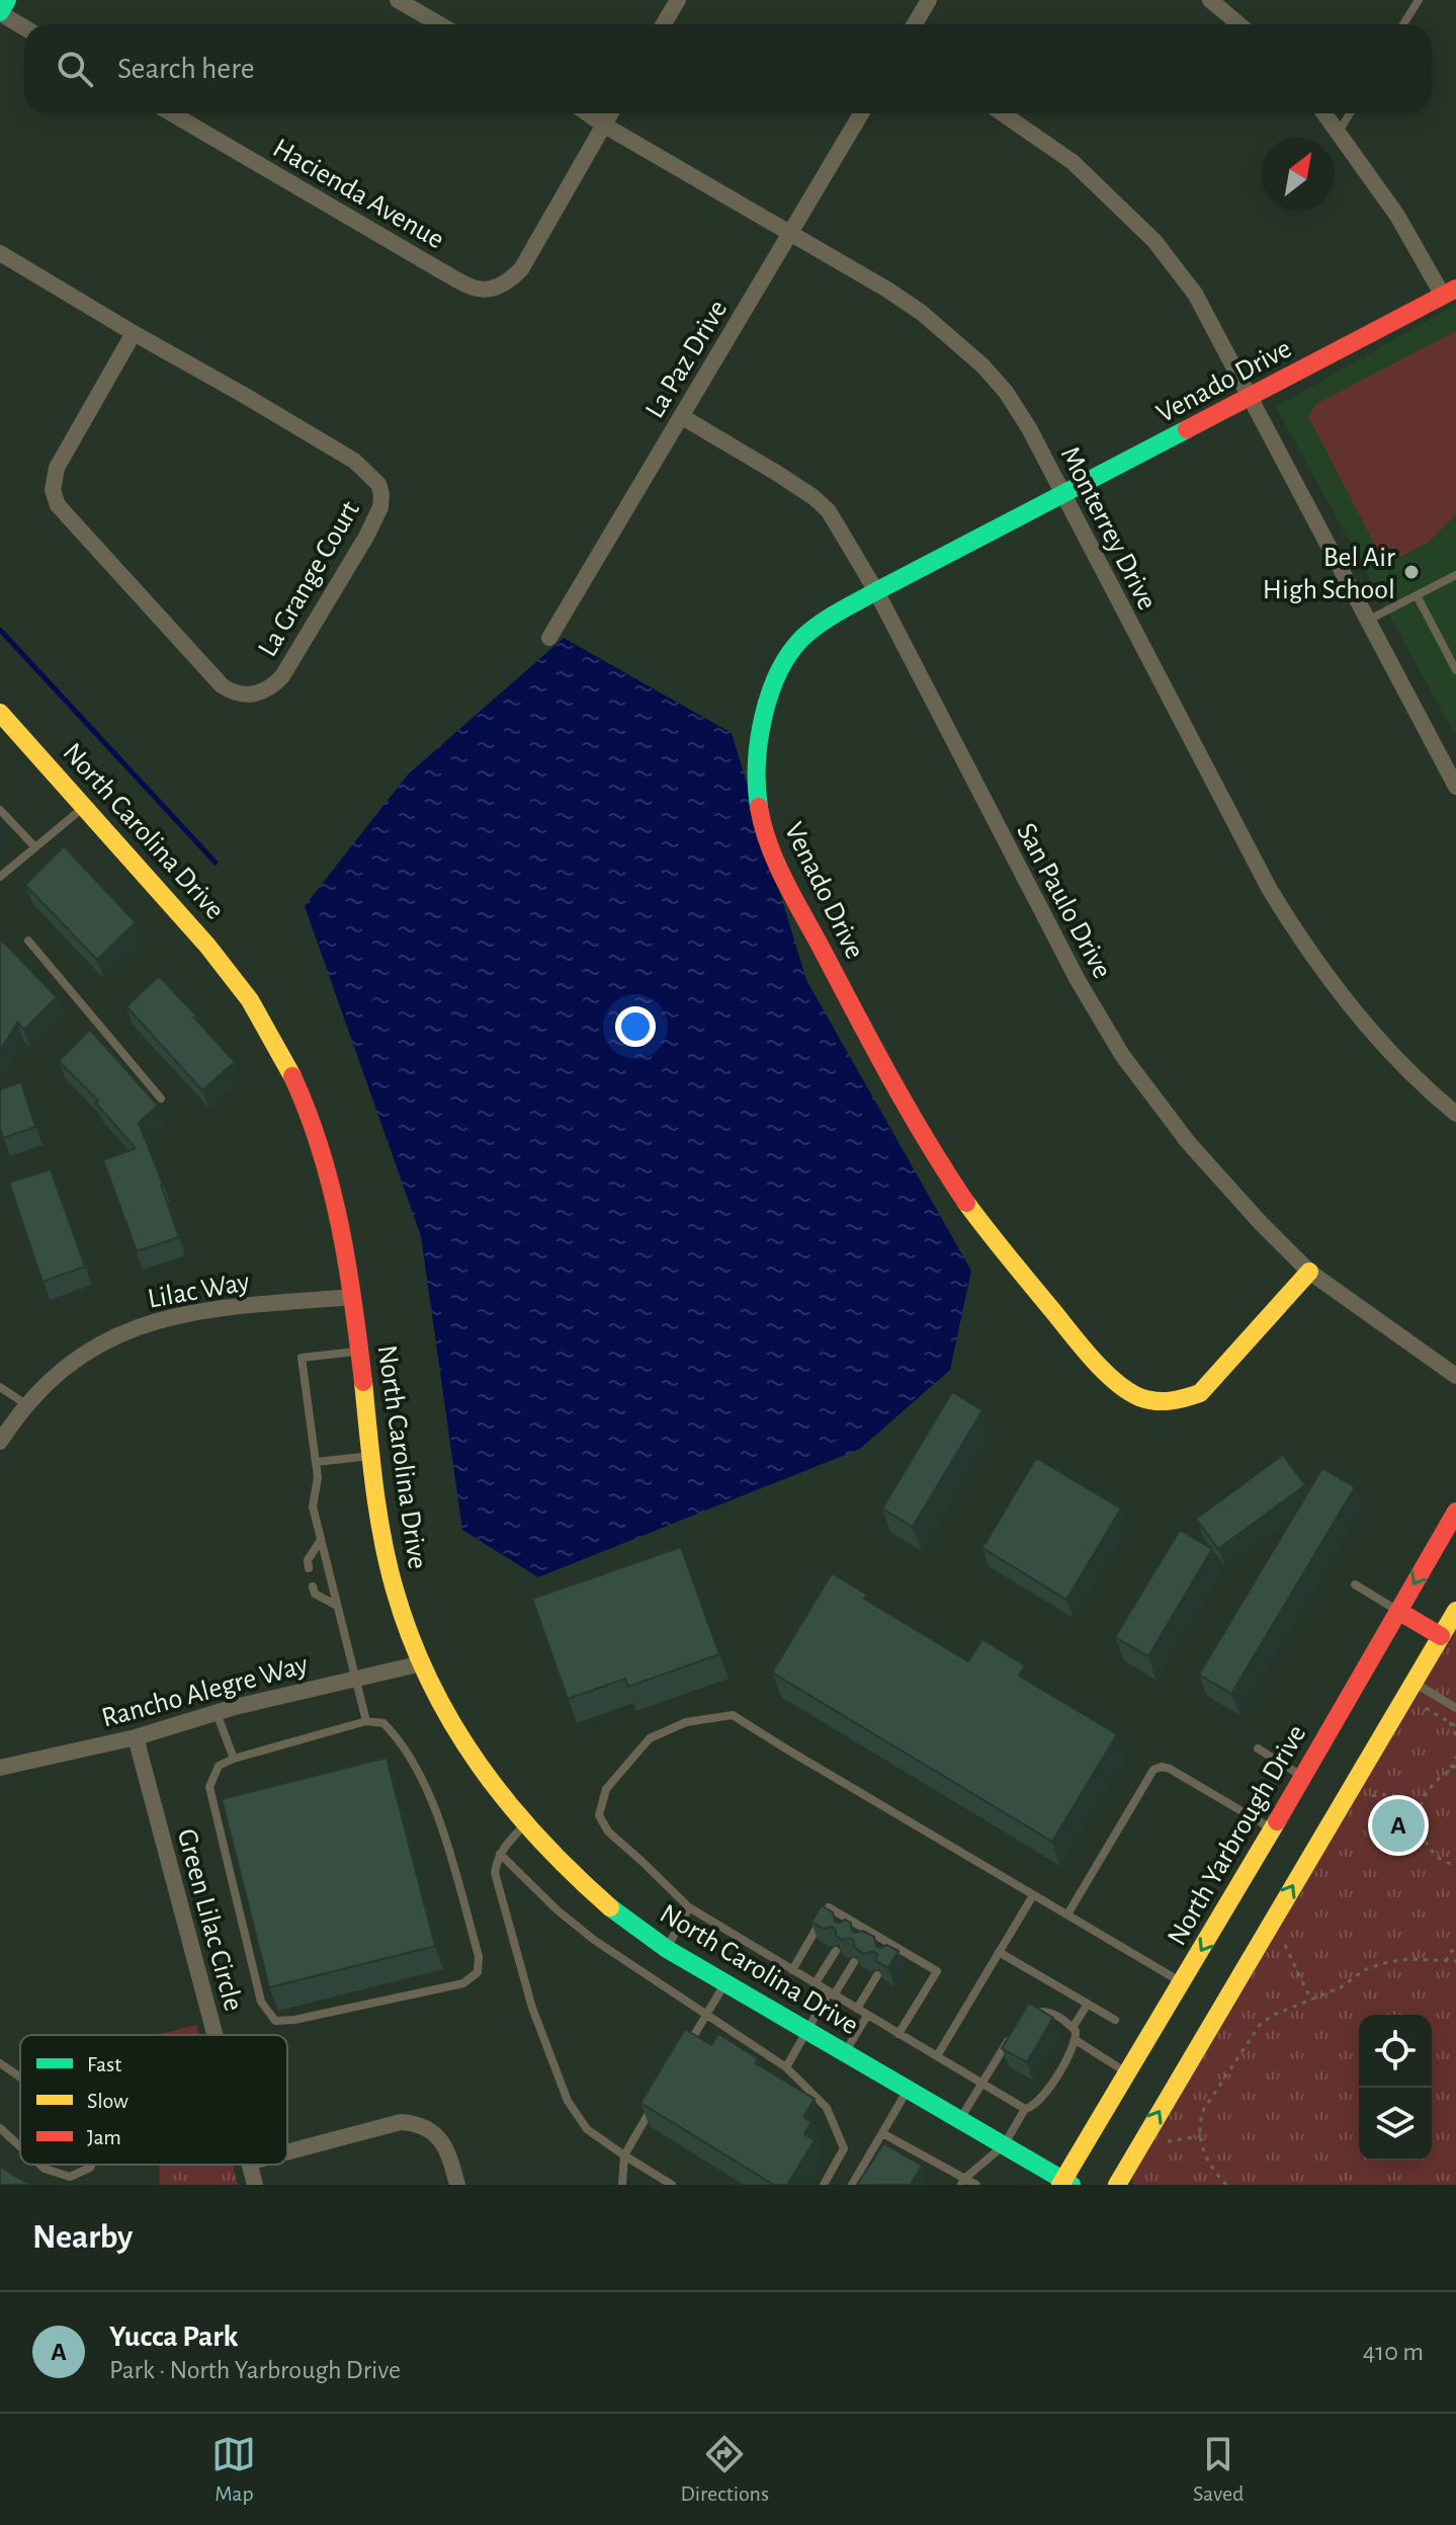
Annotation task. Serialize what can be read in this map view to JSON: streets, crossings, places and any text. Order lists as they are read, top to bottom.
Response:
{
  "streets": {
    "main road": ["Venado Drive", "North Carolina Drive", "North Yarbrough Drive"],
    "street": [
      "Hacienda Avenue",
      "La Paz Drive",
      "Monterrey Drive",
      "La Grange Court",
      "San Paulo Drive",
      "Lilac Way",
      "Rancho Alegre Way",
      "Green Lilac Circle"
    ]
  },
  "crossings": [
    ["Hacienda Avenue", "Monterrey Drive"],
    ["La Paz Drive", "Monterrey Drive"],
    ["La Paz Drive", "San Paulo Drive"],
    ["Venado Drive", "Monterrey Drive"],
    ["Venado Drive", "San Paulo Drive"],
    ["North Carolina Drive", "Lilac Way"],
    ["North Carolina Drive", "Rancho Alegre Way"],
    ["North Carolina Drive", "North Yarbrough Drive"],
    ["Rancho Alegre Way", "Green Lilac Circle"]
  ],
  "places": ["Bel Air High School"],
  "legend": ["Fast", "Slow", "Jam"],
  "north": "top right",
  "page": {
    "search": "Search here",
    "pins": "A",
    "heading": "Nearby",
    "list": [
      {
        "mark": "A",
        "name": "Yucca Park",
        "note": "Park · North Yarbrough Drive",
        "value": "410 m"
      }
    ],
    "nav": ["Map", "Directions", "Saved"]
  }
}
